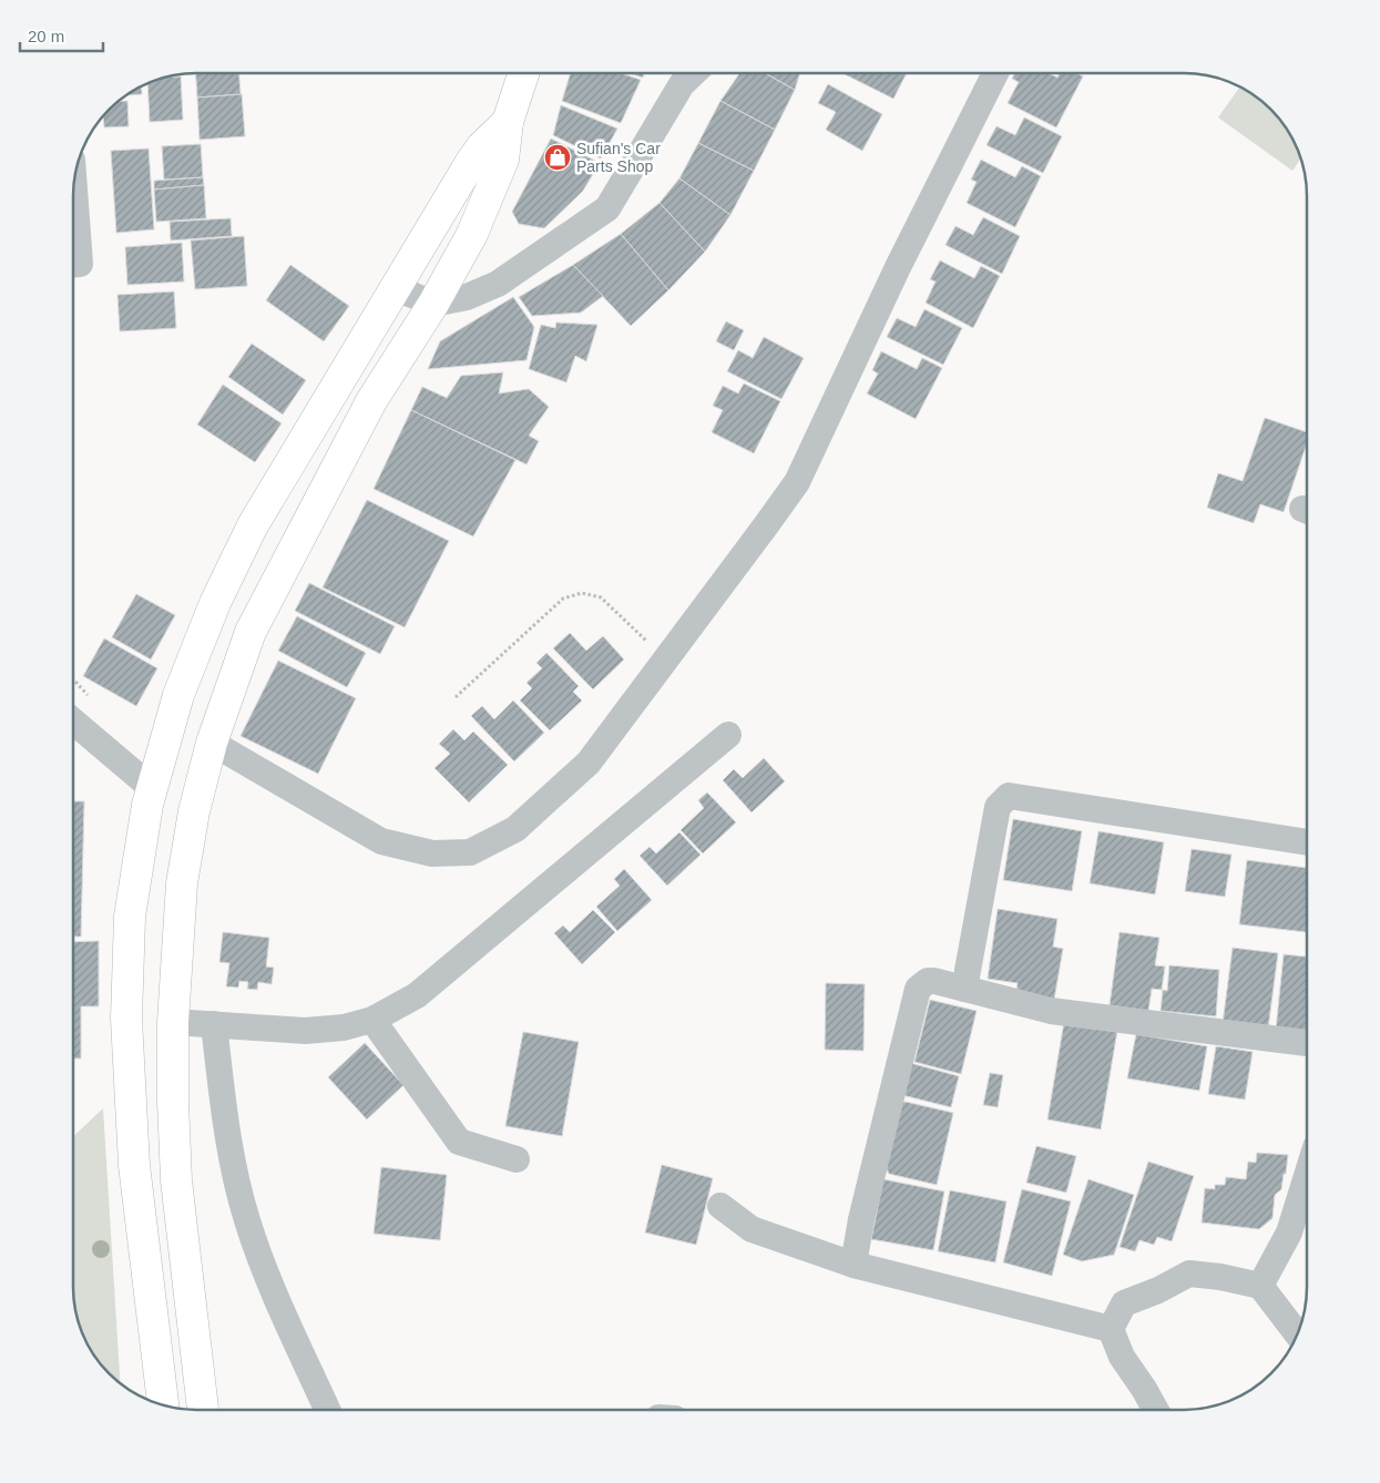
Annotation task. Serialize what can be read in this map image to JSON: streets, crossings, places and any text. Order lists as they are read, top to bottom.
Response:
{
  "places": {
    "shop": ["Sufian's Car Parts Shop"]
  },
  "scale_bar": "20 m"
}
